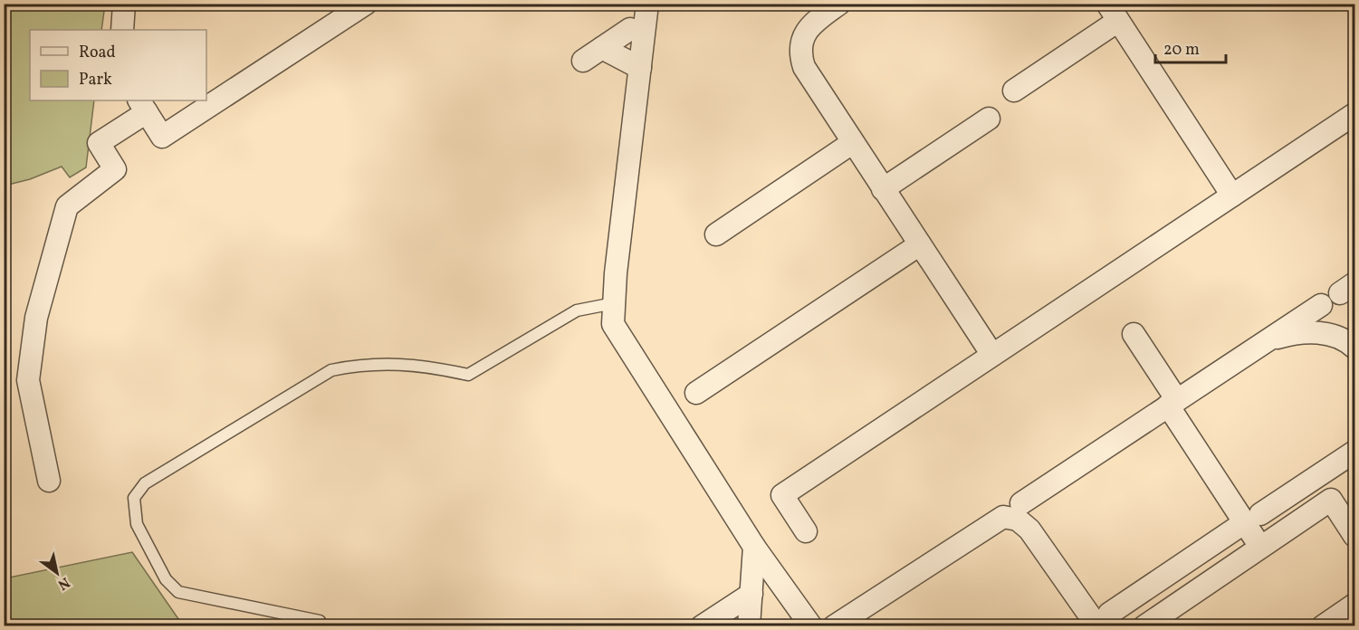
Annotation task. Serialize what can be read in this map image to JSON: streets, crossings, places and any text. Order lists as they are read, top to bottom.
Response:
{
  "legend": ["Road", "Park"],
  "scale_bar": "20 m",
  "north": "bottom right"
}
